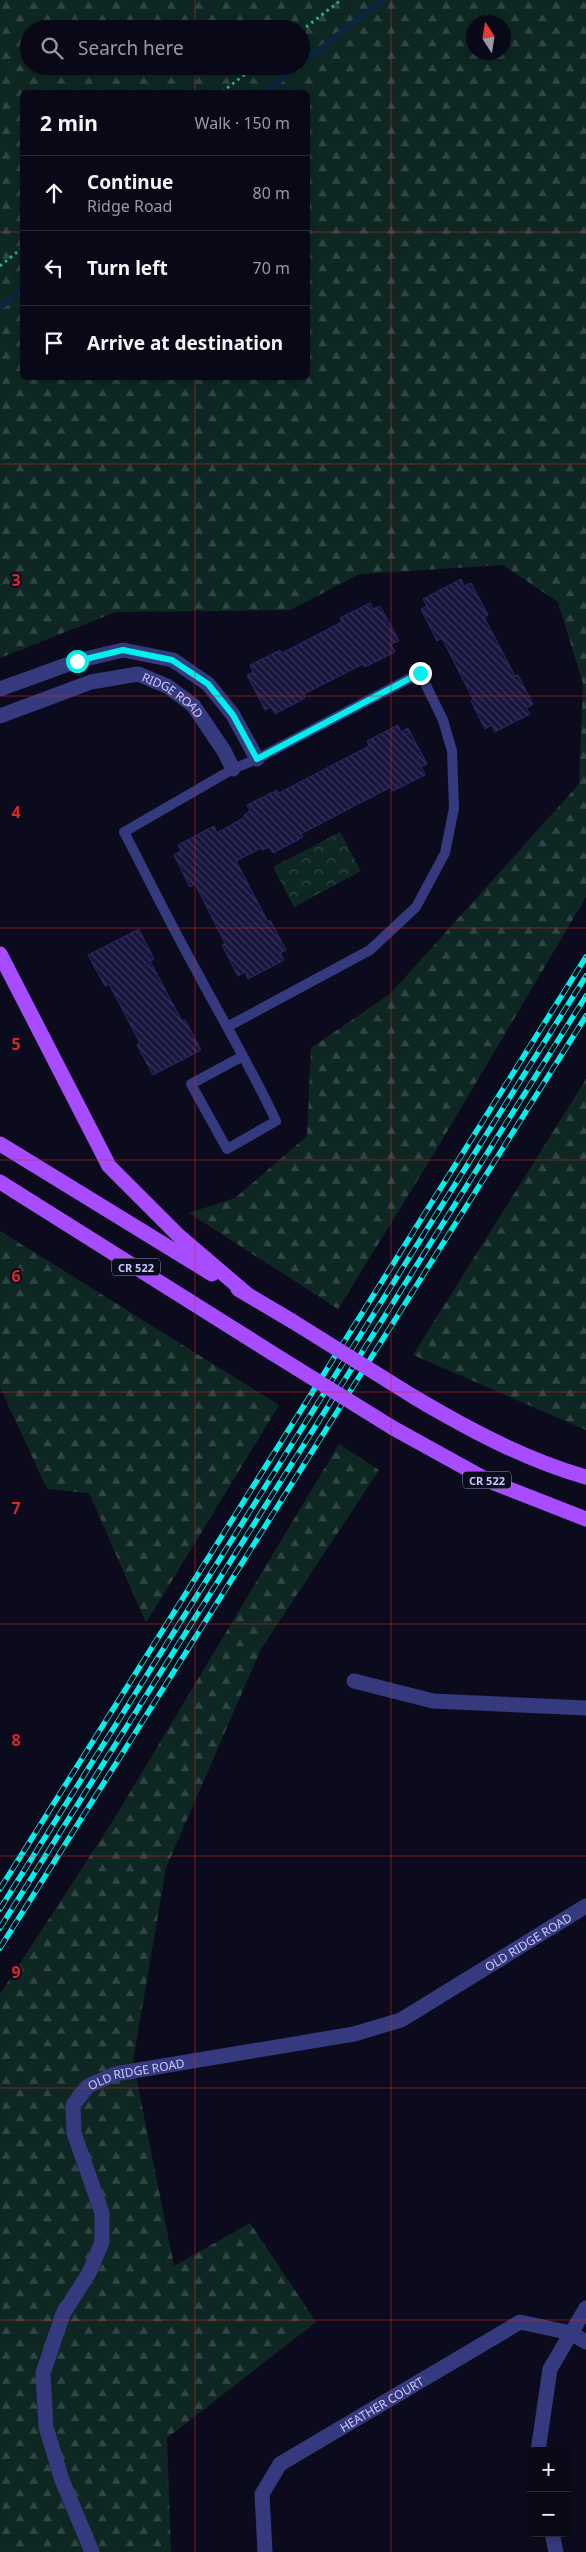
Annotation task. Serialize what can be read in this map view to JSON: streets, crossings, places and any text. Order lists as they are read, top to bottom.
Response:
{
  "streets": {
    "main road": ["CR 522"],
    "street": ["RIDGE ROAD", "OLD RIDGE ROAD", "HEATHER COURT"]
  },
  "north": "top",
  "page": {
    "search": "Search here",
    "heading": ["2 min", "Walk · 150 m"],
    "list": [
      ["Continue", "Ridge Road", "80 m"],
      ["Turn left", "70 m"],
      "Arrive at destination"
    ],
    "map_buttons": ["+", "−"]
  },
  "grid": {
    "rows": [
      "3",
      "4",
      "5",
      "6",
      "7",
      "8",
      "9"
    ]
  }
}
